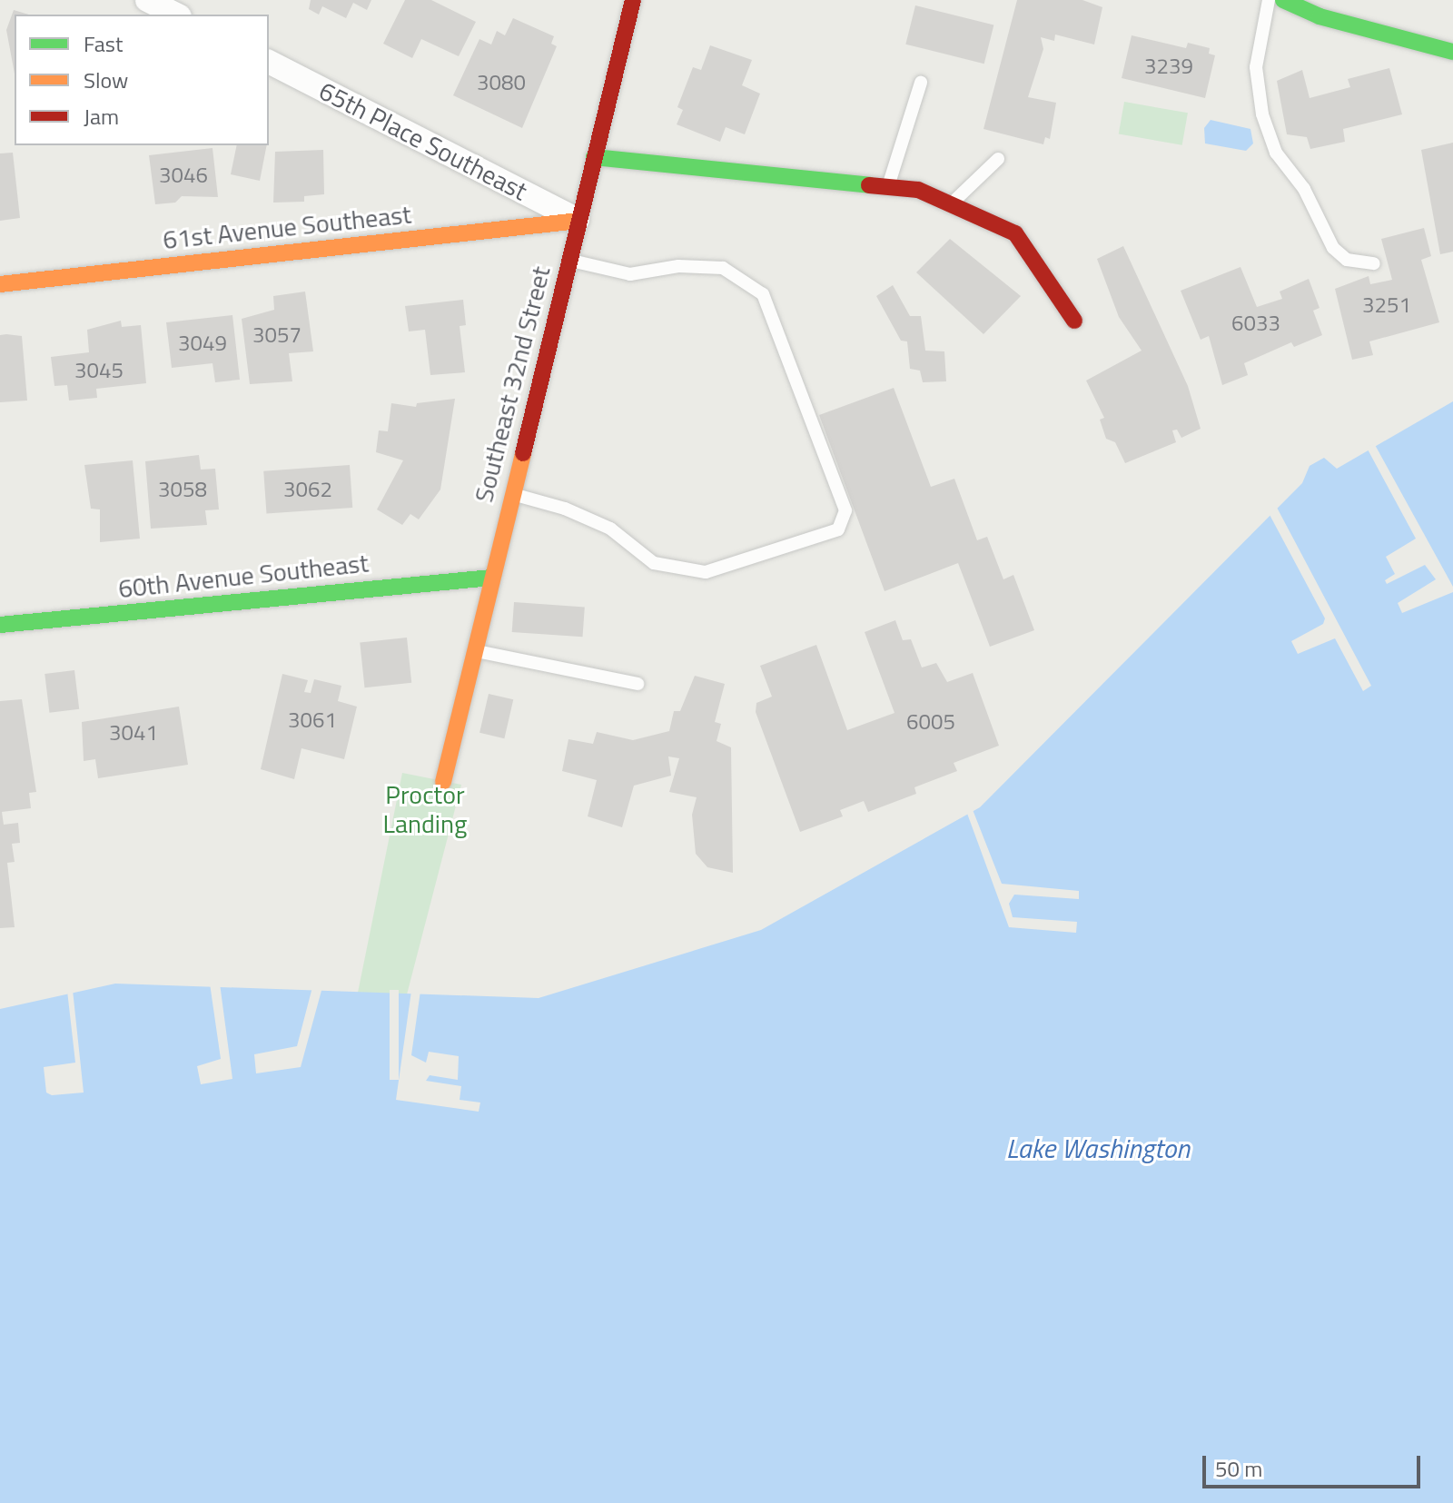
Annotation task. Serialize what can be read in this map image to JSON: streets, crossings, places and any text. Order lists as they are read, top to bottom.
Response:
{
  "streets": {
    "street": [
      "65th Place Southeast",
      "61st Avenue Southeast",
      "Southeast 32nd Street",
      "60th Avenue Southeast"
    ]
  },
  "crossings": [
    ["65th Place Southeast", "61st Avenue Southeast"],
    ["65th Place Southeast", "Southeast 32nd Street"],
    ["61st Avenue Southeast", "Southeast 32nd Street"],
    ["Southeast 32nd Street", "60th Avenue Southeast"]
  ],
  "water": ["Lake Washington"],
  "parks": ["Proctor Landing"],
  "house_numbers": [
    "3239",
    "3080",
    "3046",
    "3251",
    "6033",
    "3057",
    "3049",
    "3045",
    "3058",
    "3062",
    "3061",
    "6005",
    "3041"
  ],
  "legend": ["Fast", "Slow", "Jam"],
  "scale_bar": "50 m"
}
